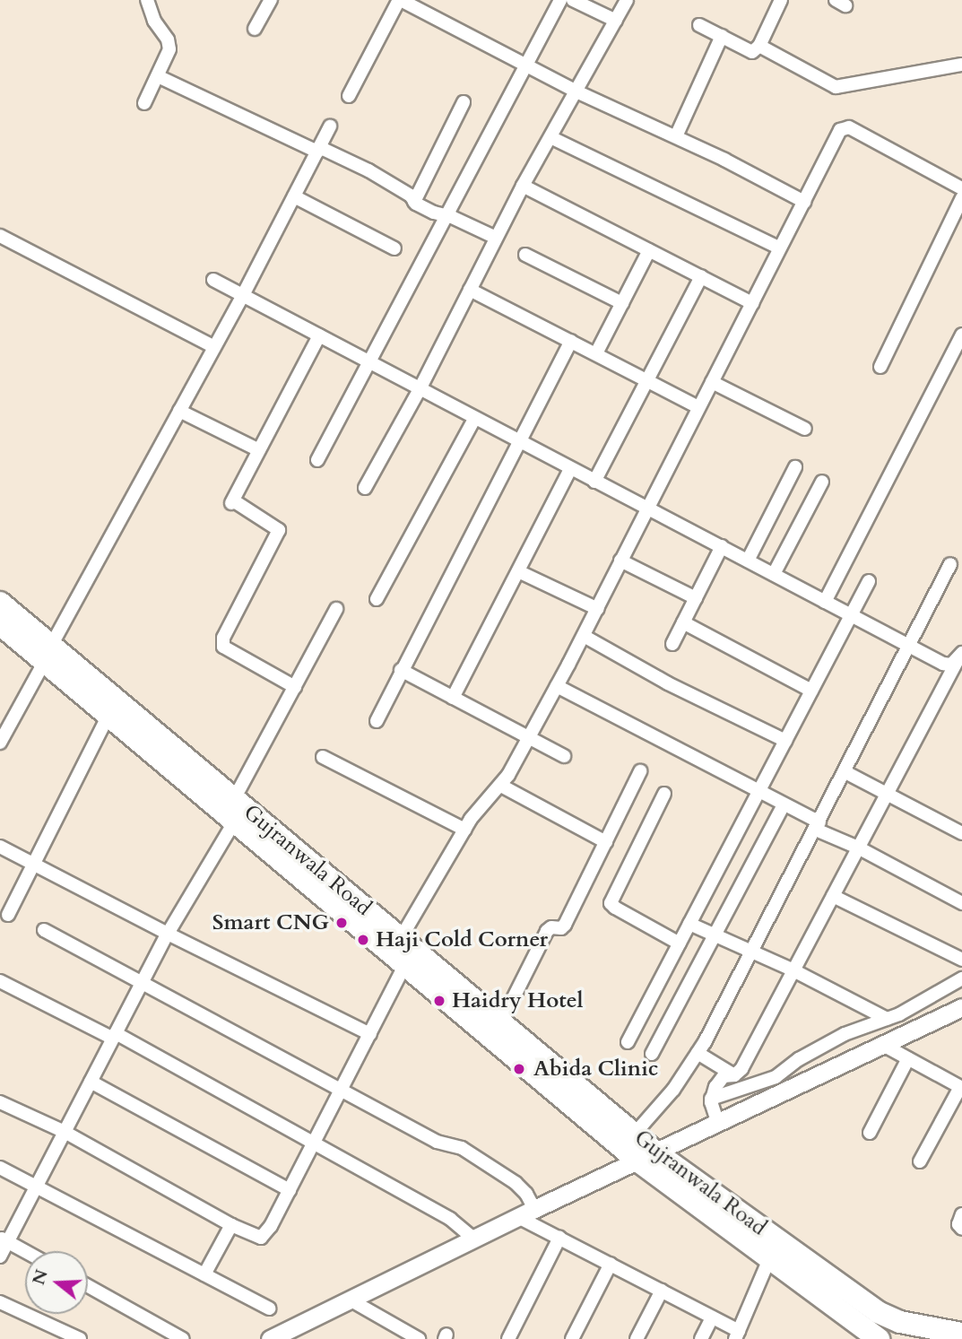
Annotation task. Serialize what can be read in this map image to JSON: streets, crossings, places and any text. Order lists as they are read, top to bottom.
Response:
{
  "streets": {
    "highway": ["Gujranwala Road"]
  },
  "places": [
    "Smart CNG",
    "Haji Cold Corner",
    "Haidry Hotel",
    "Abida Clinic"
  ],
  "north": "left"
}
